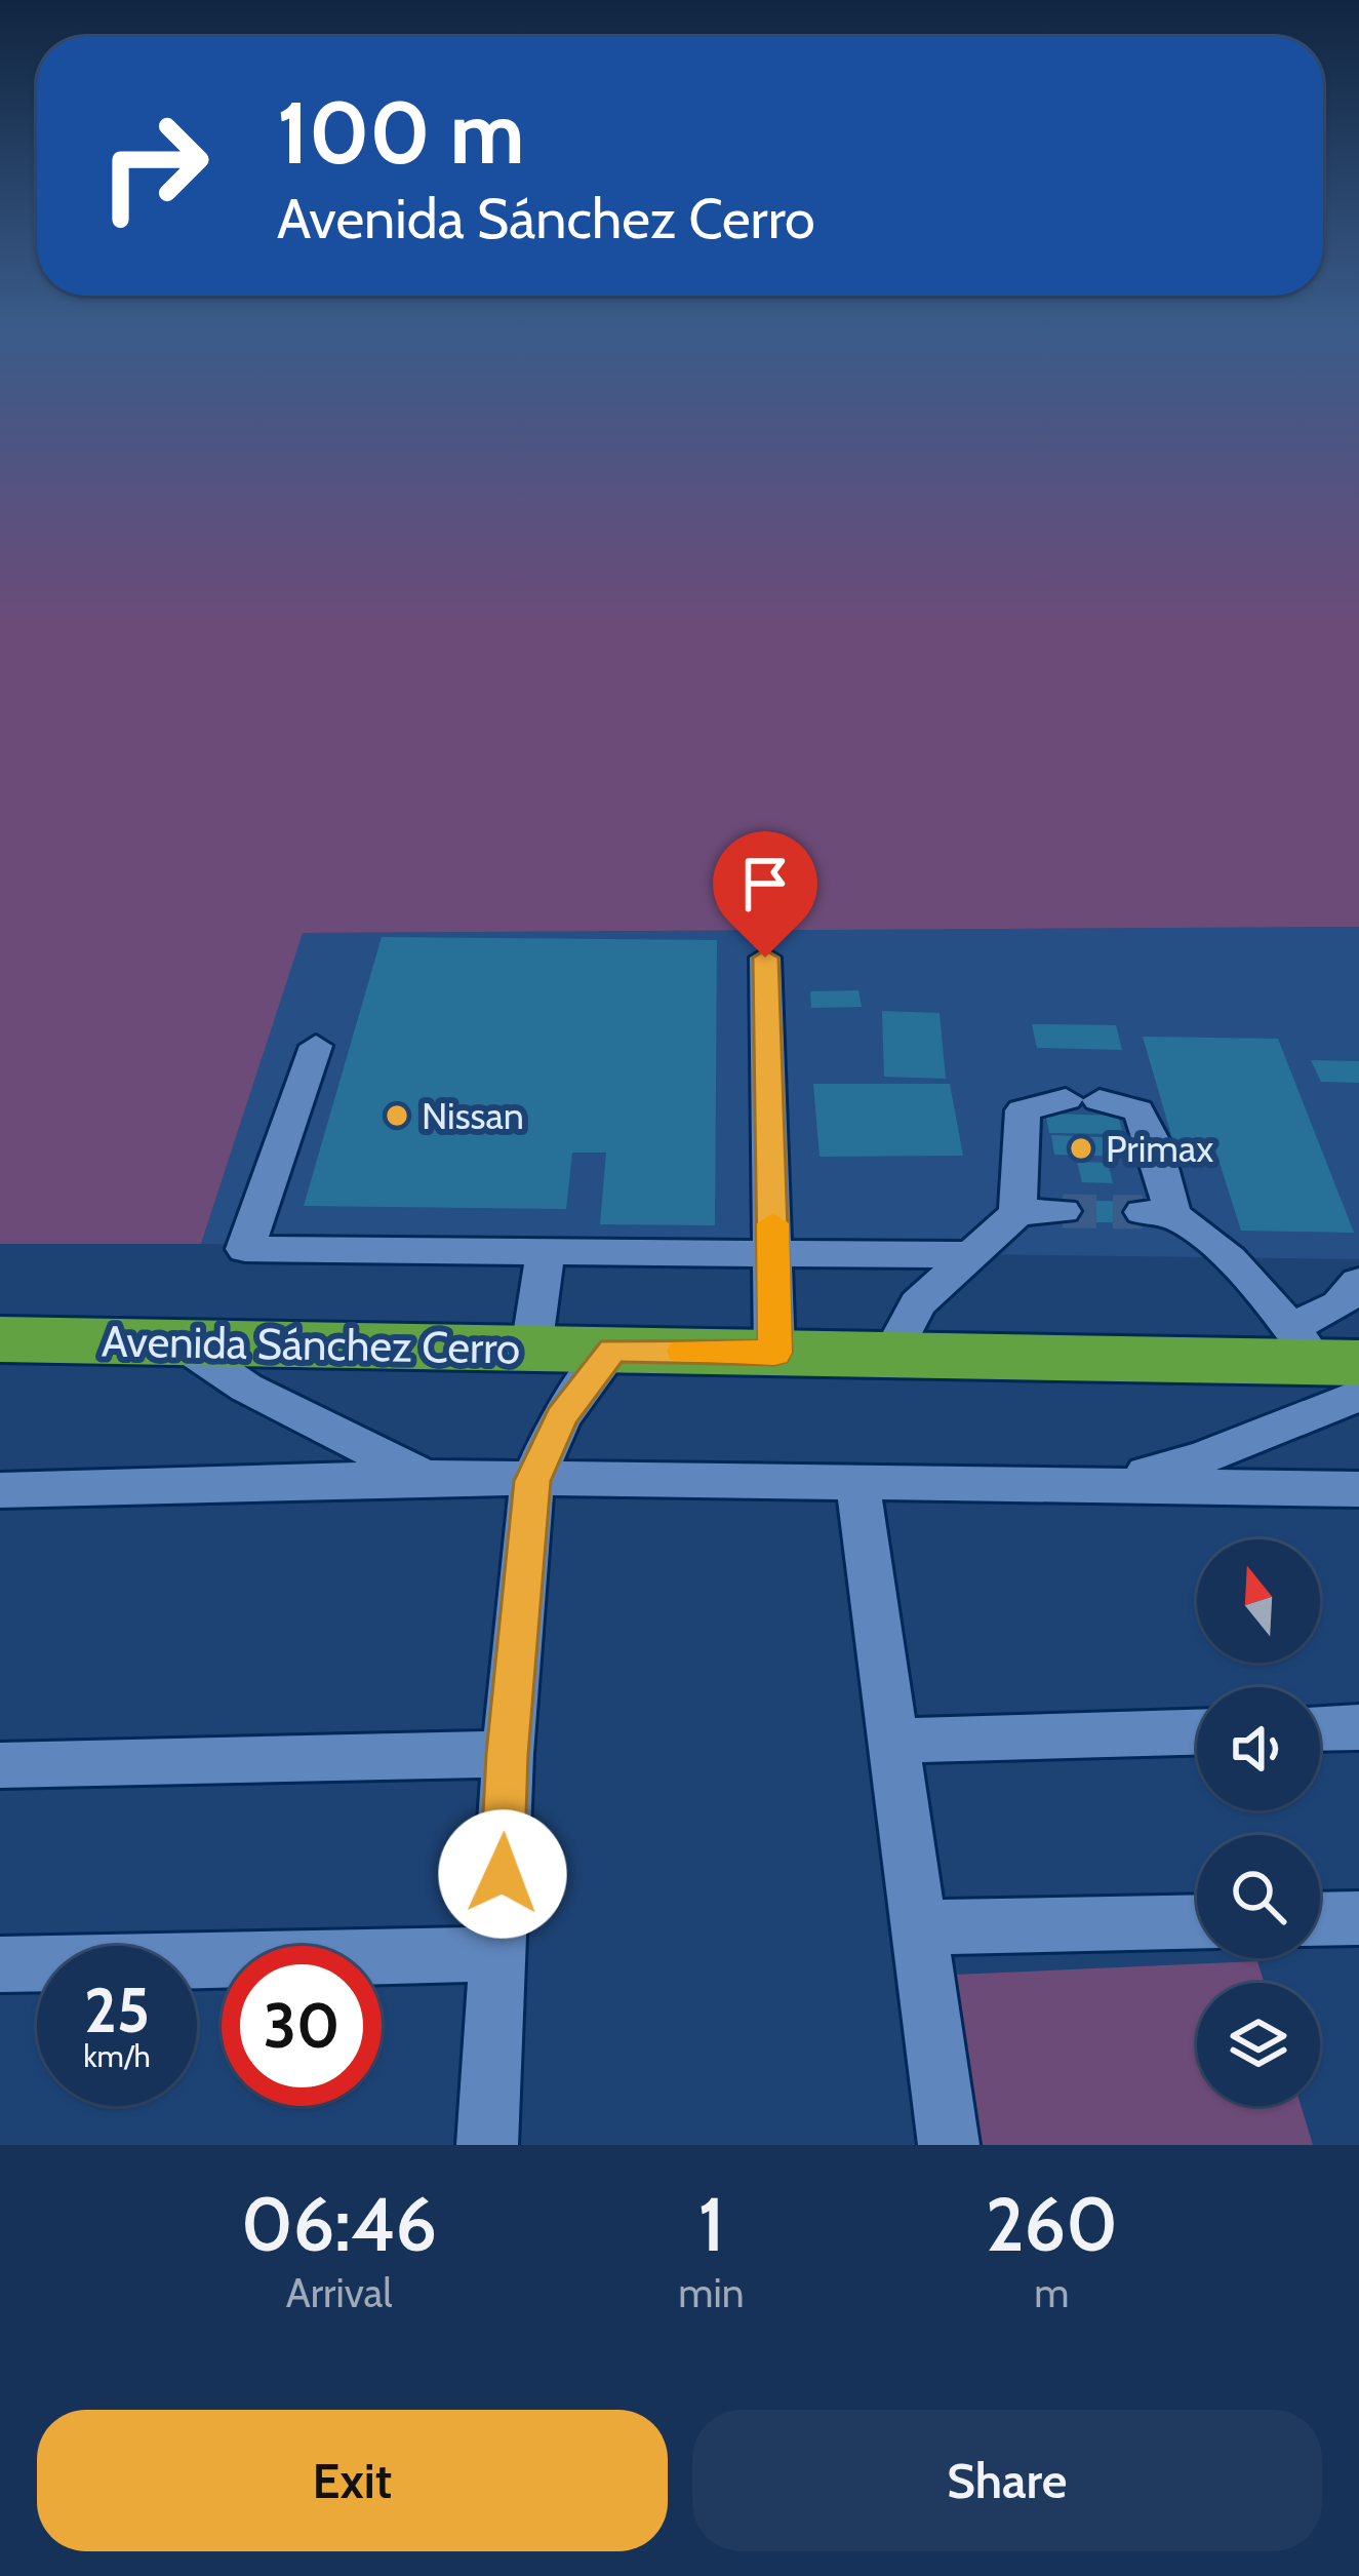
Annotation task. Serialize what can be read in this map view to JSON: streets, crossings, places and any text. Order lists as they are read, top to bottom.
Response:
{
  "streets": {
    "highway": ["Avenida Sánchez Cerro"]
  },
  "places": ["Nissan", "Primax"],
  "north": "top",
  "page": {
    "turn": ["100 m", "Avenida Sánchez Cerro"],
    "speed": "25 km/h",
    "limit": "30",
    "eta": [
      "06:46",
      "Arrival",
      "1",
      "min",
      "260",
      "m"
    ],
    "buttons": ["Exit", "Share"]
  }
}
